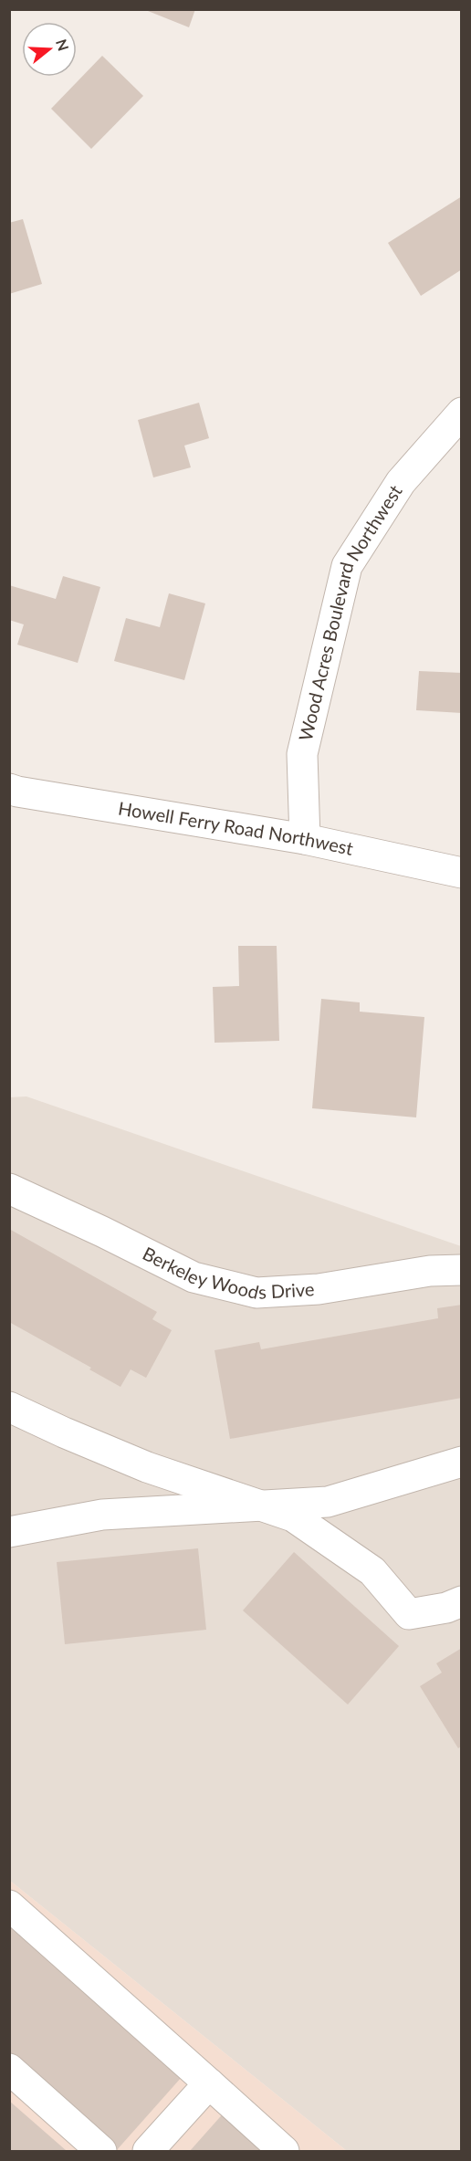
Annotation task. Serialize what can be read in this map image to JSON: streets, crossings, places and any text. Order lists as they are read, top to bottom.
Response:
{
  "streets": {
    "street": ["Wood Acres Boulevard Northwest", "Howell Ferry Road Northwest", "Berkeley Woods Drive"]
  },
  "crossings": [
    ["Wood Acres Boulevard Northwest", "Howell Ferry Road Northwest"]
  ],
  "north": "right"
}
